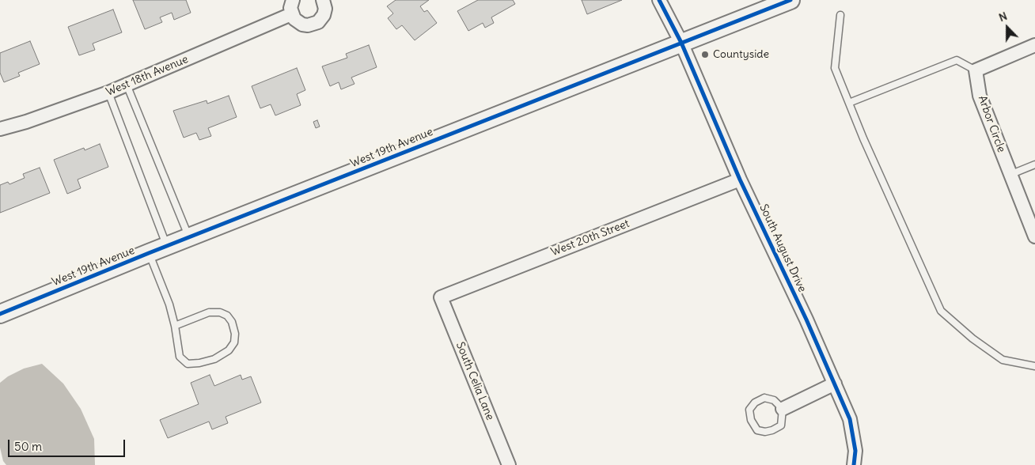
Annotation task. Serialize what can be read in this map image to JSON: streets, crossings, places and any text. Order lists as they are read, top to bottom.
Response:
{
  "streets": {
    "street": [
      "West 18th Avenue",
      "Arbor Circle",
      "West 19th Avenue",
      "West 20th Street",
      "South August Drive",
      "South Celia Lane"
    ]
  },
  "crossings": [
    ["West 19th Avenue", "South August Drive"],
    ["West 20th Street", "South August Drive"],
    ["West 20th Street", "South Celia Lane"]
  ],
  "places": ["Countyside"],
  "scale_bar": "50 m",
  "north": "top"
}
